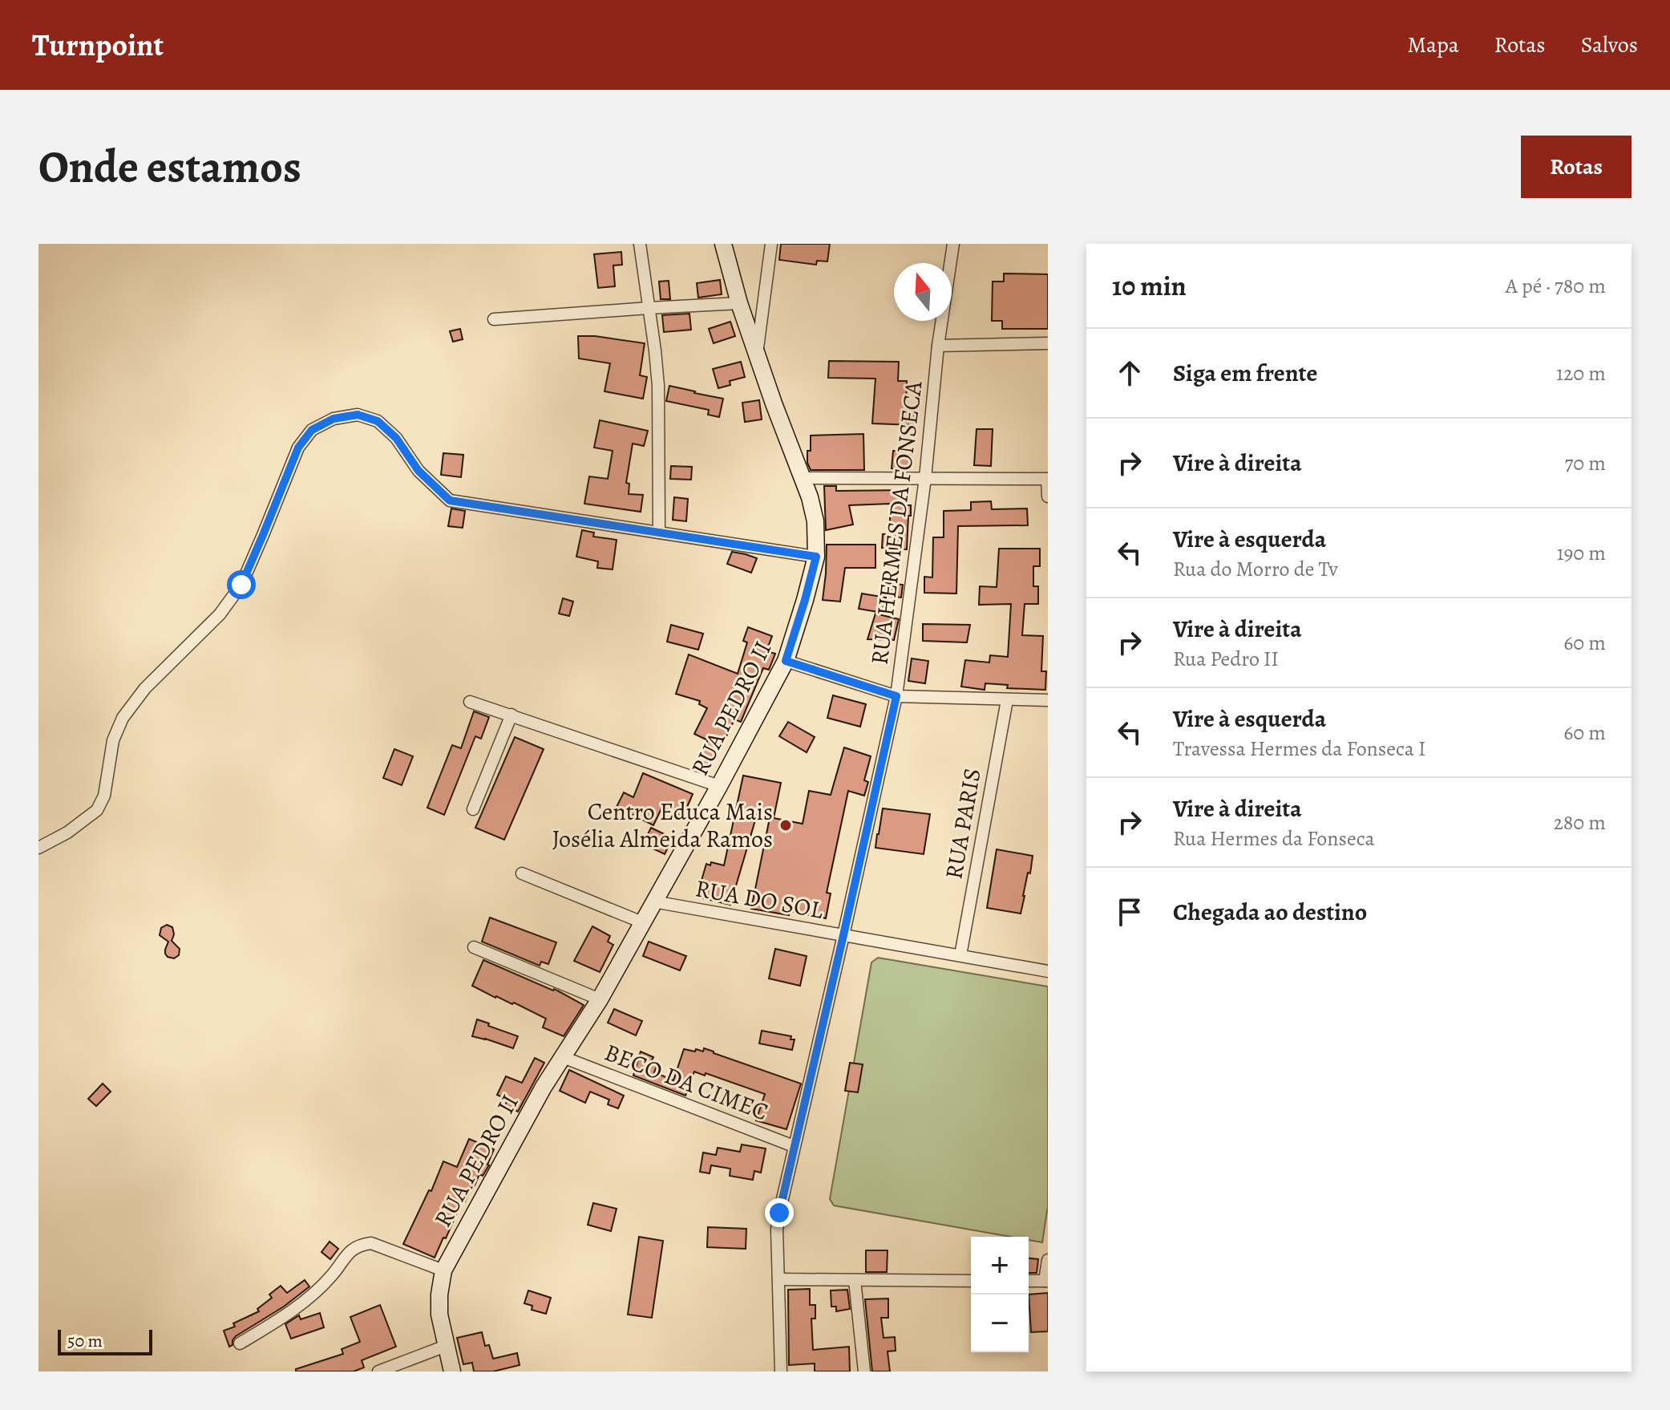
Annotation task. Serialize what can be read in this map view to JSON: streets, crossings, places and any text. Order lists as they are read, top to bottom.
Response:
{
  "streets": {
    "street": [
      "RUA HERMES DA FONSECA",
      "RUA PEDRO II",
      "RUA PARIS",
      "RUA DO SOL",
      "BECO DA CIMEC"
    ]
  },
  "crossings": [
    ["RUA HERMES DA FONSECA", "RUA DO SOL"],
    ["RUA HERMES DA FONSECA", "BECO DA CIMEC"],
    ["RUA PEDRO II", "RUA DO SOL"],
    ["RUA PEDRO II", "BECO DA CIMEC"],
    ["RUA PARIS", "RUA DO SOL"]
  ],
  "places": ["Centro Educa Mais Josélia Almeida Ramos"],
  "scale_bar": "50 m",
  "north": "top",
  "page": {
    "header": "Turnpoint",
    "nav": ["Mapa", "Rotas", "Salvos"],
    "buttons": "Rotas",
    "title": "Onde estamos",
    "heading": ["10 min", "A pé · 780 m"],
    "list": [
      ["Siga em frente", "120 m"],
      ["Vire à direita", "70 m"],
      ["Vire à esquerda", "Rua do Morro de Tv", "190 m"],
      ["Vire à direita", "Rua Pedro II", "60 m"],
      ["Vire à esquerda", "Travessa Hermes da Fonseca I", "60 m"],
      ["Vire à direita", "Rua Hermes da Fonseca", "280 m"],
      "Chegada ao destino"
    ],
    "map_buttons": ["+", "−"],
    "scale": "50 m"
  }
}
